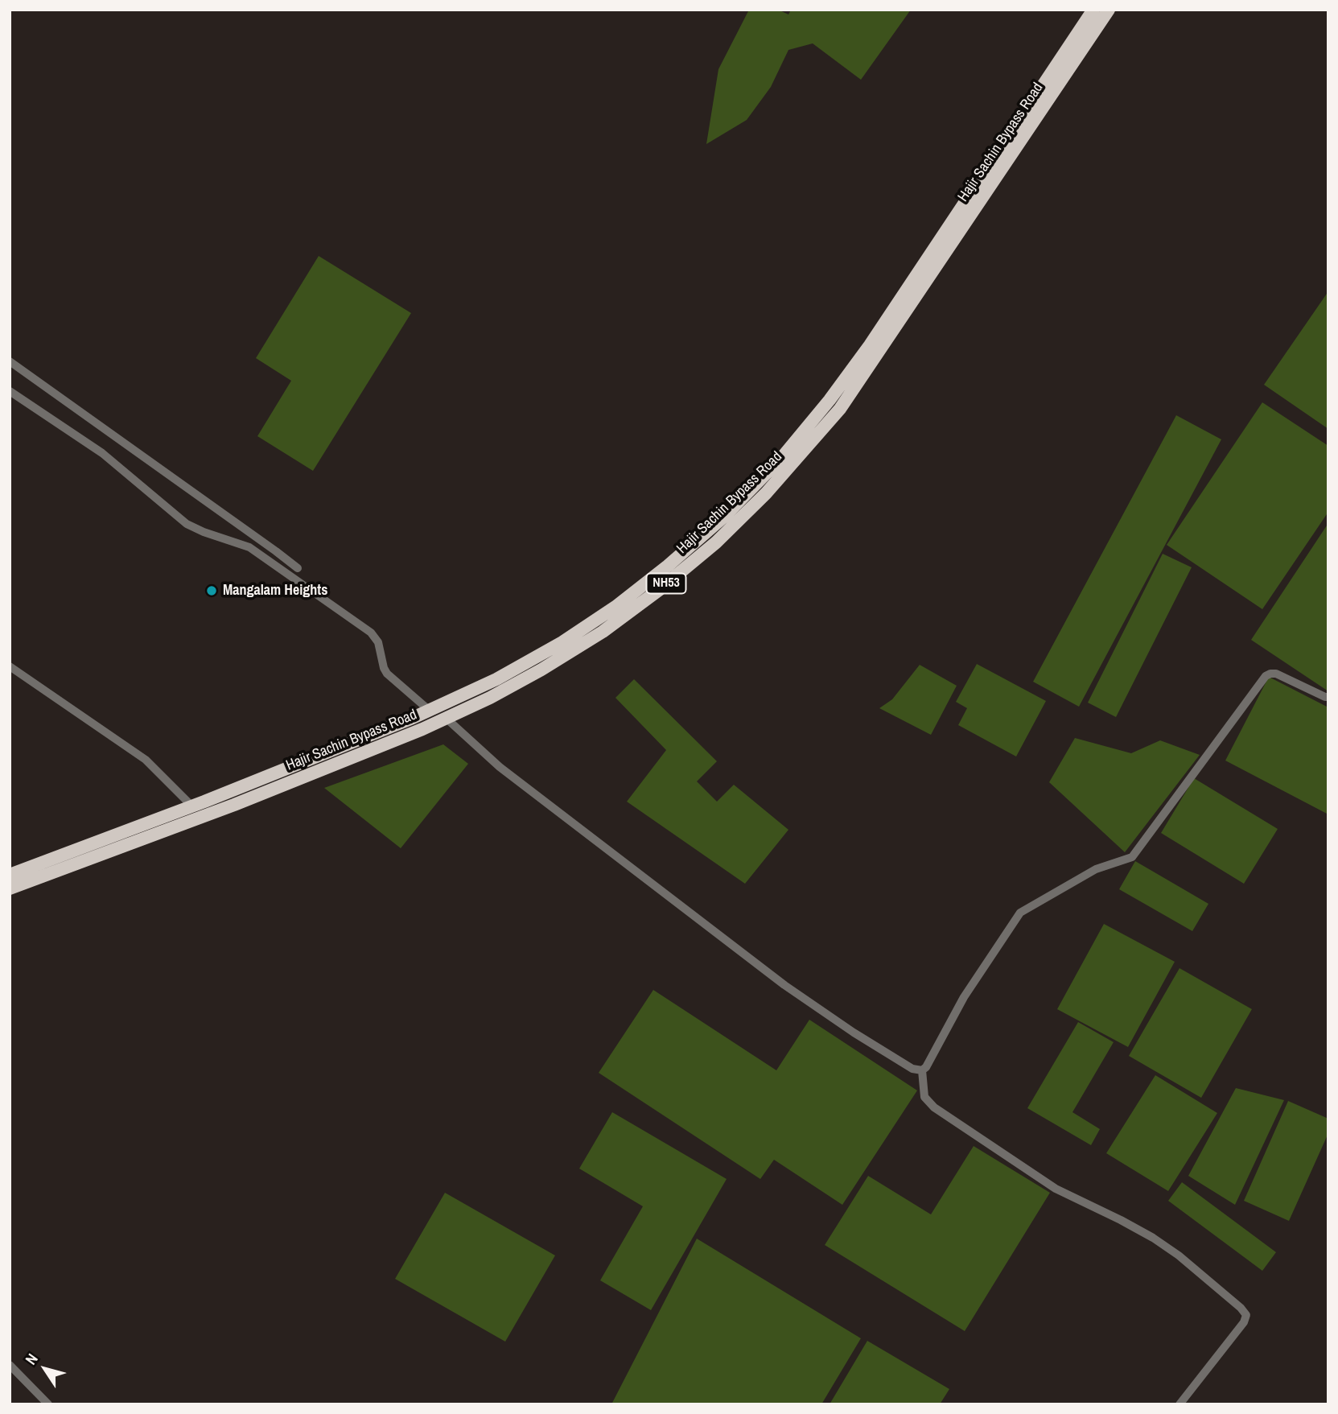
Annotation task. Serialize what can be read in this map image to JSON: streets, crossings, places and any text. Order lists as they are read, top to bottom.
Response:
{
  "streets": {
    "highway": ["Hajir Sachin Bypass Road", "NH53"]
  },
  "places": ["Mangalam Heights"],
  "north": "top left"
}
